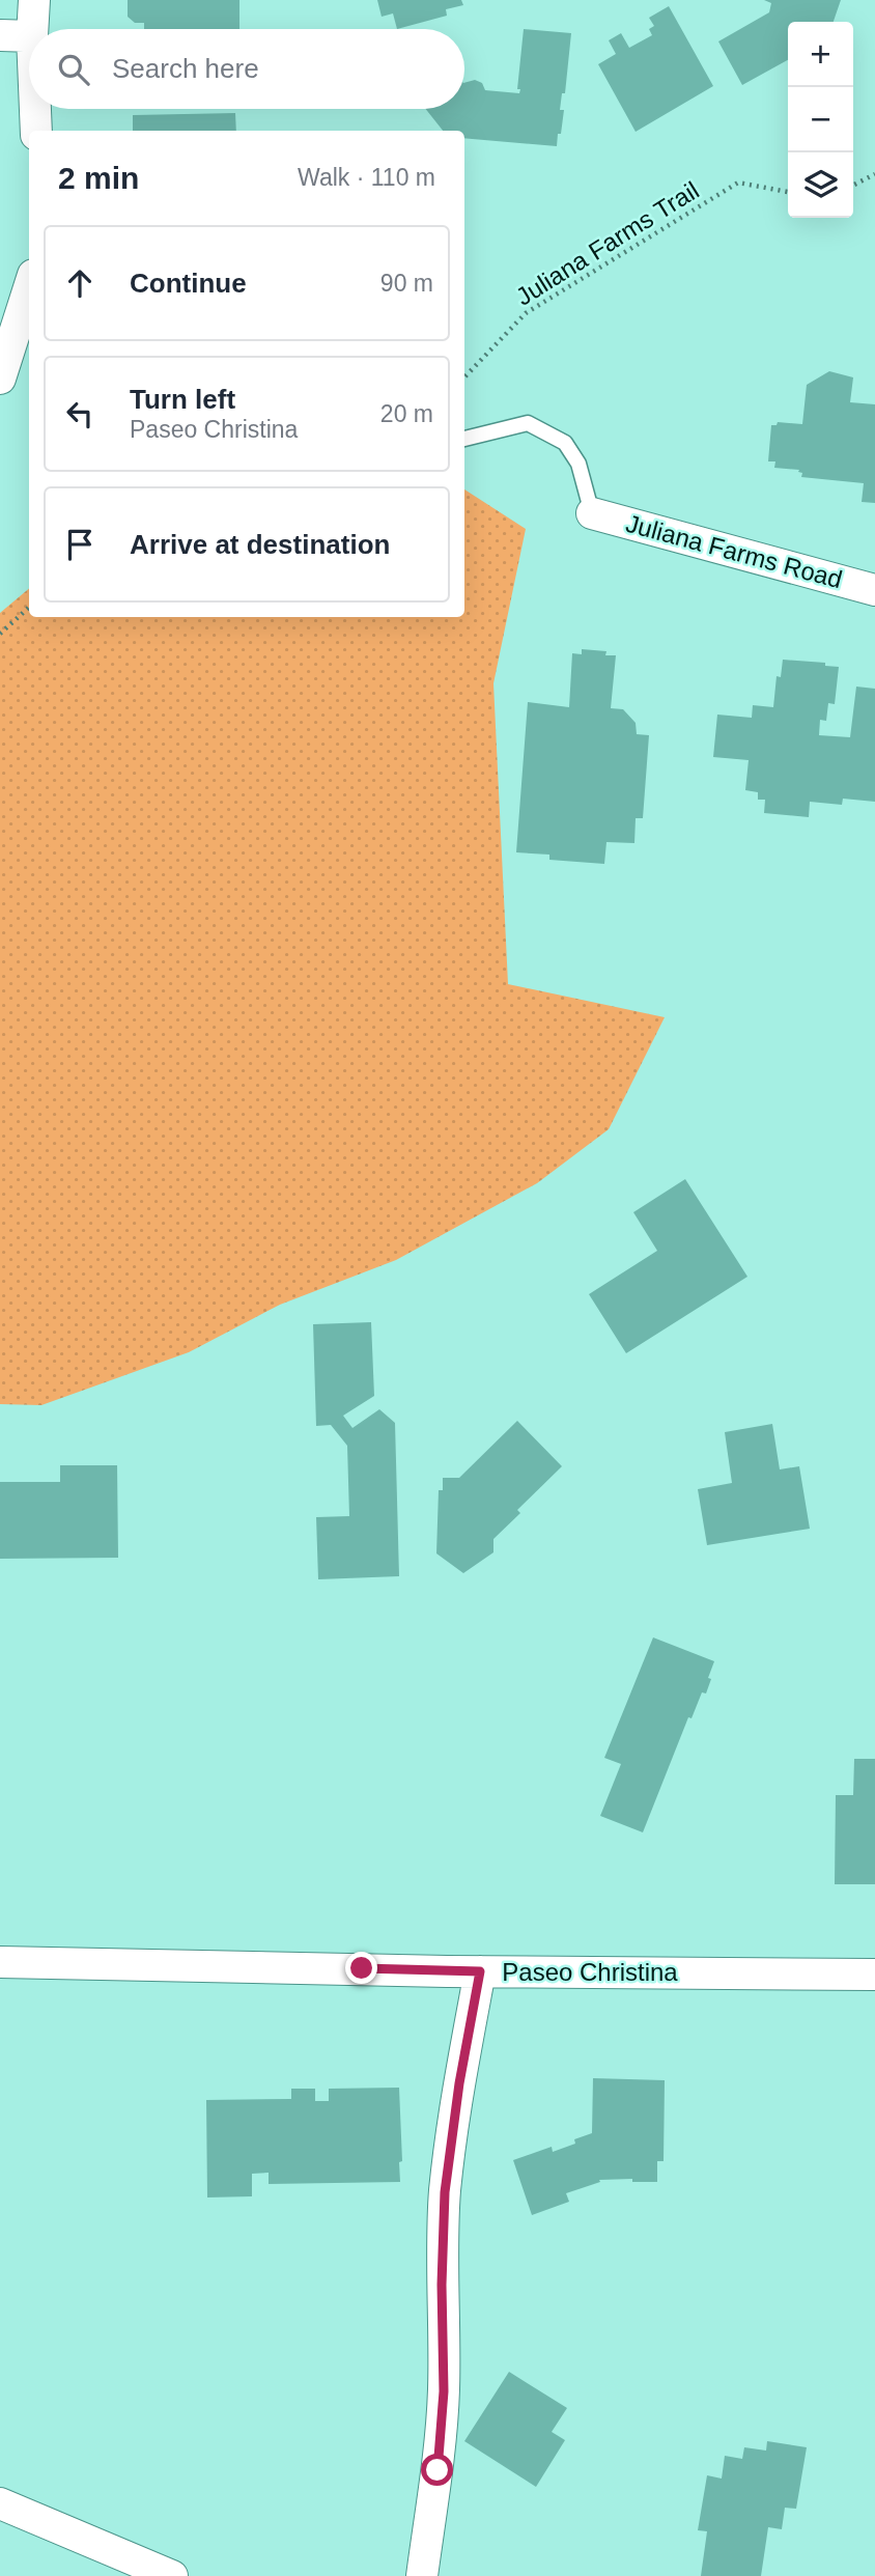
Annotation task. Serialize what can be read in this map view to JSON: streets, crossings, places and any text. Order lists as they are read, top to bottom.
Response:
{
  "streets": {
    "street": ["Juliana Farms Road", "Paseo Christina"],
    "path": ["Juliana Farms Trail"]
  },
  "page": {
    "map_buttons": ["+", "−"],
    "search": "Search here",
    "heading": ["2 min", "Walk · 110 m"],
    "list": [
      ["Continue", "90 m"],
      ["Turn left", "Paseo Christina", "20 m"],
      "Arrive at destination"
    ]
  }
}
